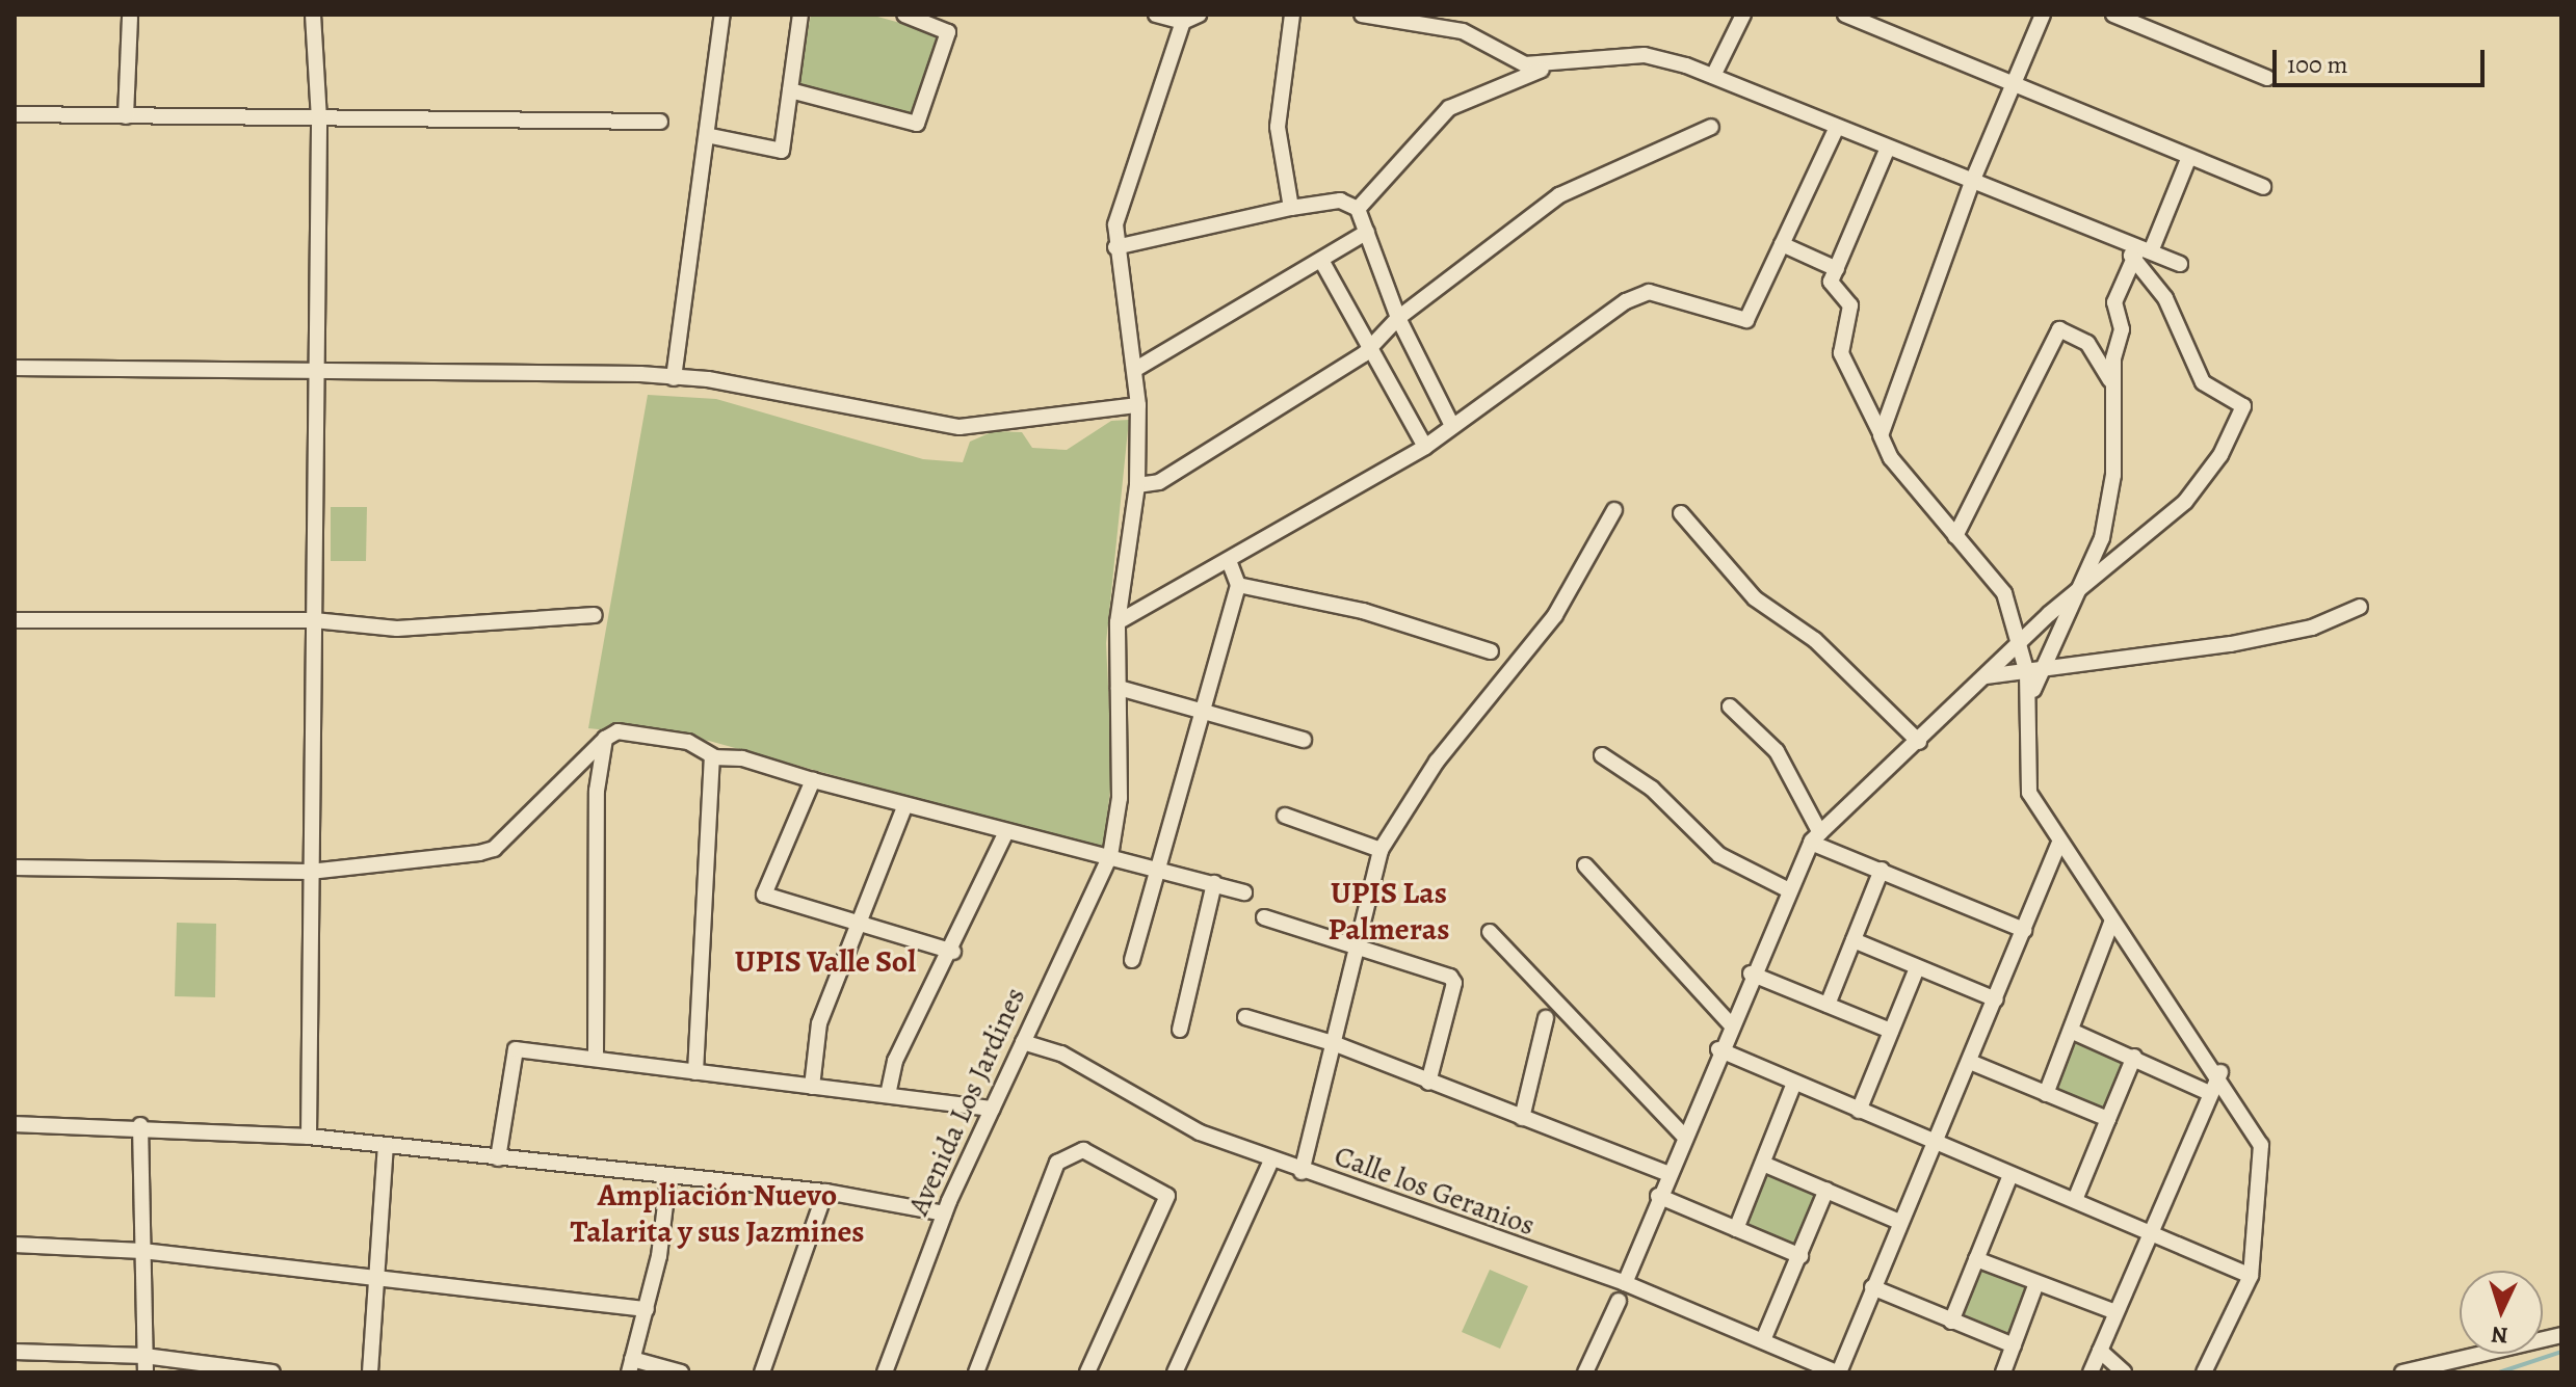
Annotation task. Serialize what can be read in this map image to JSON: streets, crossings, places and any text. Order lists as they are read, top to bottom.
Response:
{
  "streets": {
    "street": ["Avenida Los Jardines", "Calle los Geranios"]
  },
  "crossings": [
    ["Avenida Los Jardines", "Calle los Geranios"]
  ],
  "districts": ["UPIS Las Palmeras", "UPIS Valle Sol", "Ampliación Nuevo Talarita y sus Jazmines"],
  "scale_bar": "100 m",
  "north": "bottom"
}
